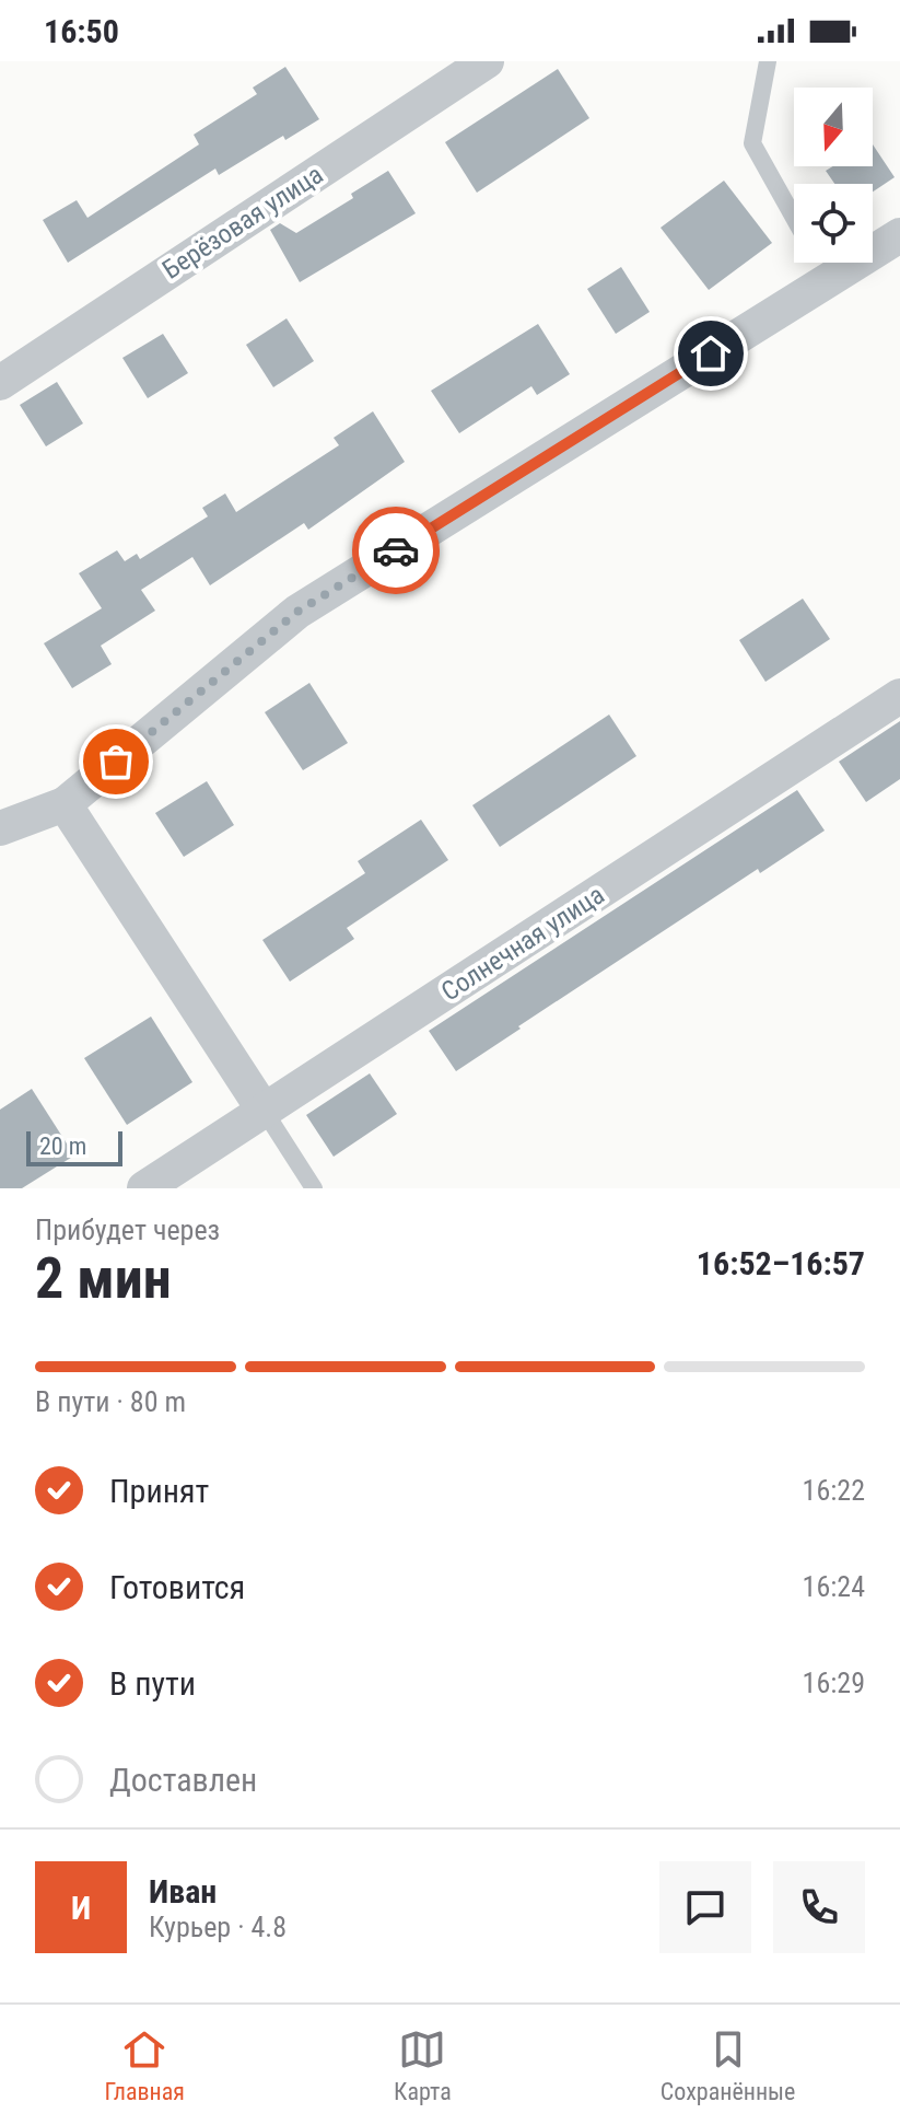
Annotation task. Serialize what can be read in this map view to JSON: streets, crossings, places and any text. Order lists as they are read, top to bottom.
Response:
{
  "streets": {
    "street": ["Берёзовая улица", "Солнечная улица"]
  },
  "scale_bar": "20 m",
  "north": "bottom",
  "page": {
    "status": "16:50",
    "scale": "20 m",
    "heading": ["2 мин", "Прибудет через", "16:52–16:57"],
    "panel": ["Иван", "Курьер · 4.8"],
    "bar": "В пути · 80 m",
    "list": [
      ["Принят", "16:22"],
      ["Готовится", "16:24"],
      ["В пути", "16:29"],
      "Доставлен"
    ],
    "round": "И",
    "tabs": ["Главная", "Карта", "Сохранённые"]
  }
}
